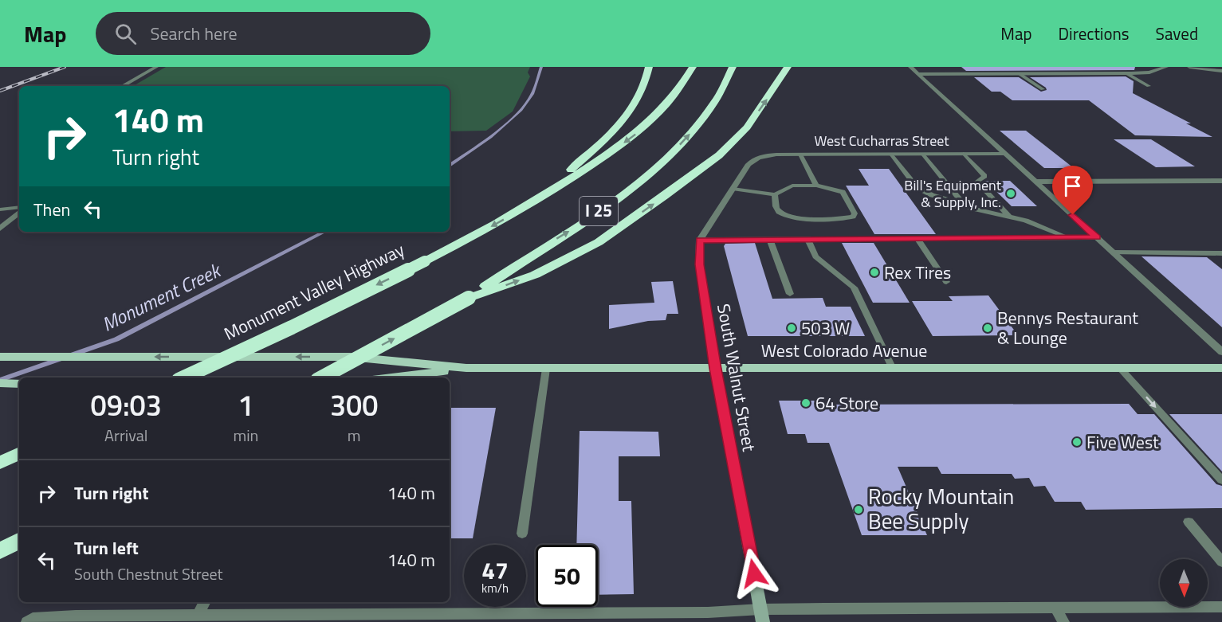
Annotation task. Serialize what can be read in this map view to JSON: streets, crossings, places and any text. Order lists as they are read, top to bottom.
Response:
{
  "streets": {
    "highway": ["I 25", "Monument Valley Highway"],
    "main road": ["West Colorado Avenue", "South Walnut Street"],
    "street": ["West Cucharras Street"]
  },
  "crossings": [
    ["West Colorado Avenue", "South Walnut Street"]
  ],
  "one_way": ["West Colorado Avenue"],
  "water": ["Monument Creek"],
  "places": [
    "Bill's Equipment & Supply, Inc.",
    "Rex Tires",
    "503 W",
    "Bennys Restaurant & Lounge",
    "64 Store",
    "Five West",
    "Rocky Mountain Bee Supply"
  ],
  "north": "bottom",
  "page": {
    "header": "Map",
    "search": "Search here",
    "nav": ["Map", "Directions", "Saved"],
    "turn": ["140 m", "Turn right"],
    "then": "Then",
    "eta": [
      "09:03",
      "Arrival",
      "1",
      "min",
      "300",
      "m"
    ],
    "list": [
      {
        "name": "Turn right",
        "value": "140 m"
      },
      {
        "name": "Turn left",
        "note": "South Chestnut Street",
        "value": "140 m"
      }
    ],
    "speed": "47 km/h",
    "limit": "50"
  }
}
